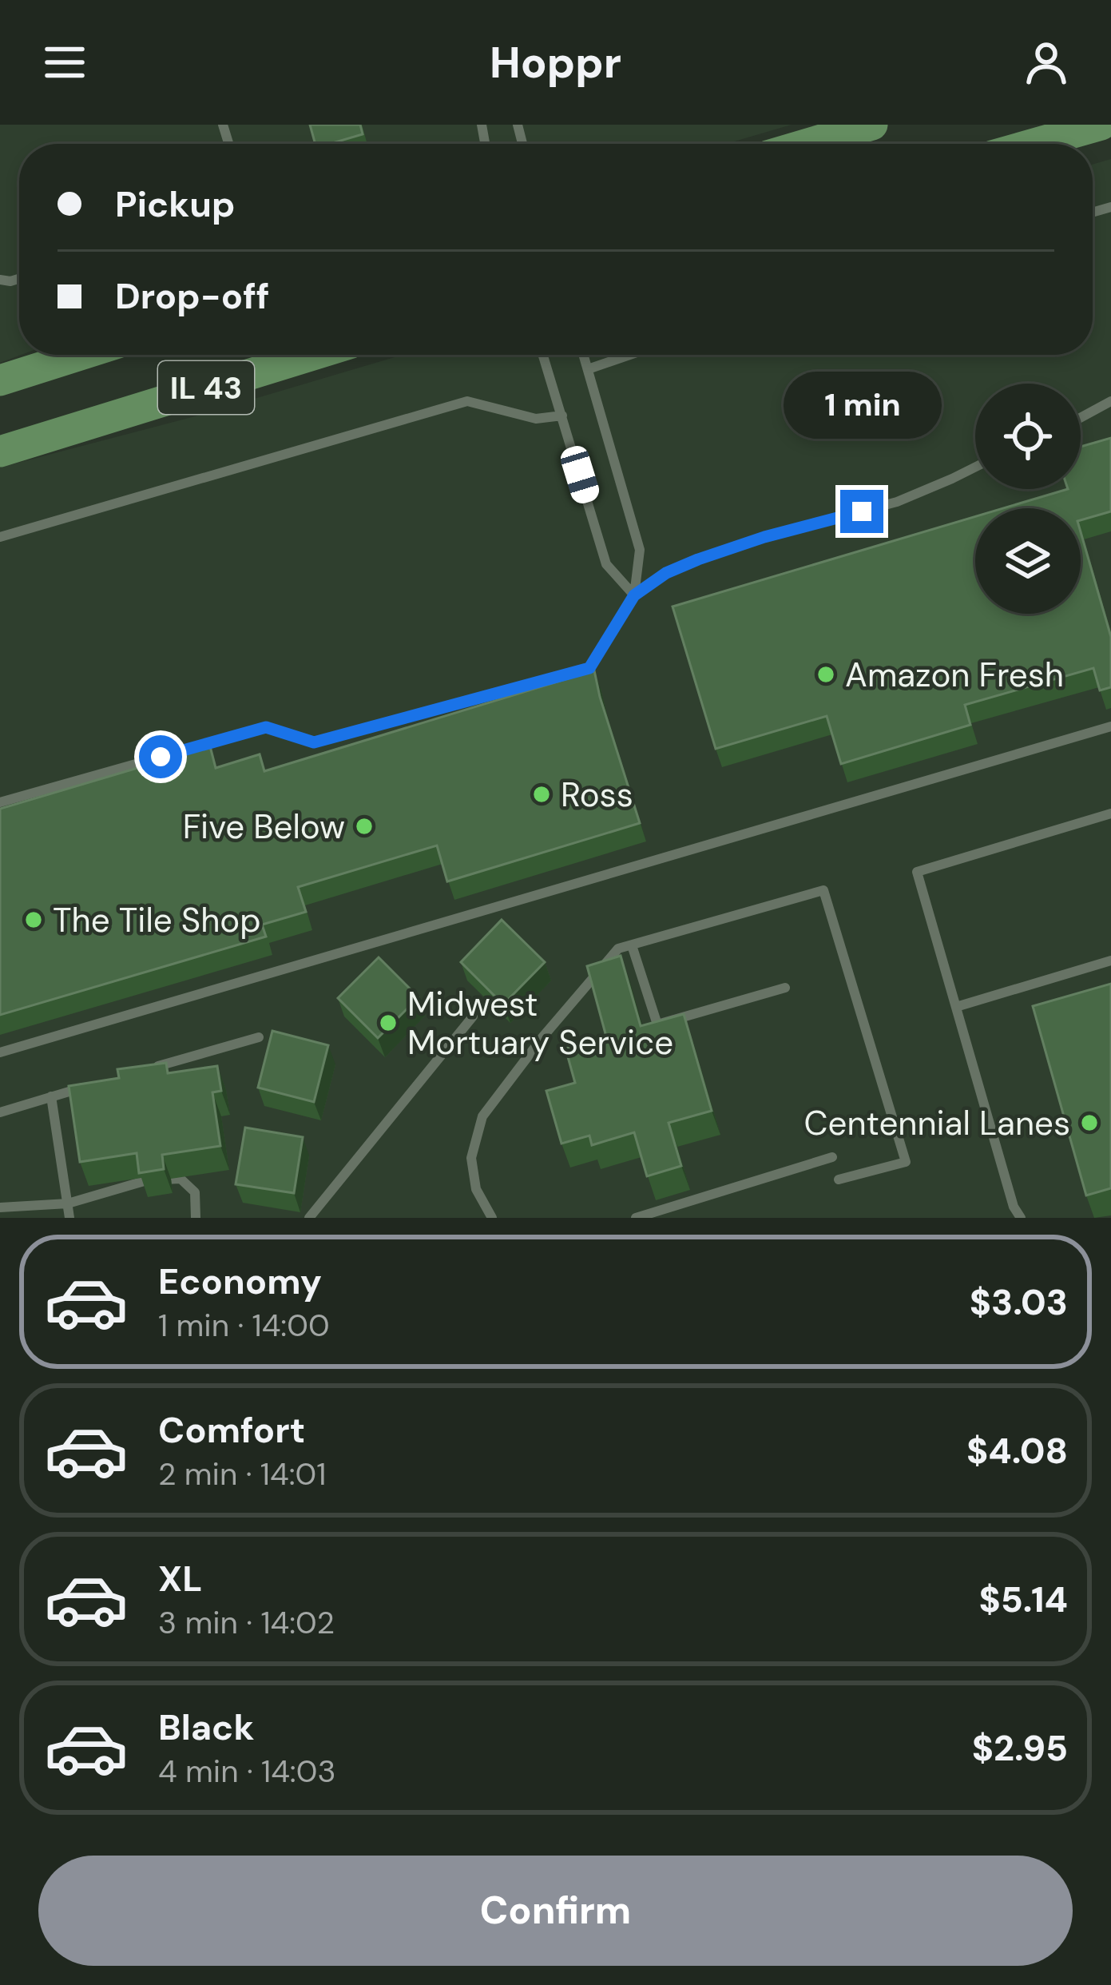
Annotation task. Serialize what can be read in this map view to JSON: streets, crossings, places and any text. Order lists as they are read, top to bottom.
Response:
{
  "streets": {
    "main road": ["IL 43"]
  },
  "places": [
    "Amazon Fresh",
    "Ross",
    "Five Below",
    "The Tile Shop",
    "Midwest Mortuary Service",
    "Centennial Lanes"
  ],
  "page": {
    "header": "Hoppr",
    "banner": ["Pickup", "Drop-off"],
    "bubble": "1 min",
    "list": [
      {
        "name": "Economy",
        "note": "1 min · 14:00",
        "value": "$3.03"
      },
      {
        "name": "Comfort",
        "note": "2 min · 14:01",
        "value": "$4.08"
      },
      {
        "name": "XL",
        "note": "3 min · 14:02",
        "value": "$5.14"
      },
      {
        "name": "Black",
        "note": "4 min · 14:03",
        "value": "$2.95"
      }
    ],
    "buttons": "Confirm"
  }
}
